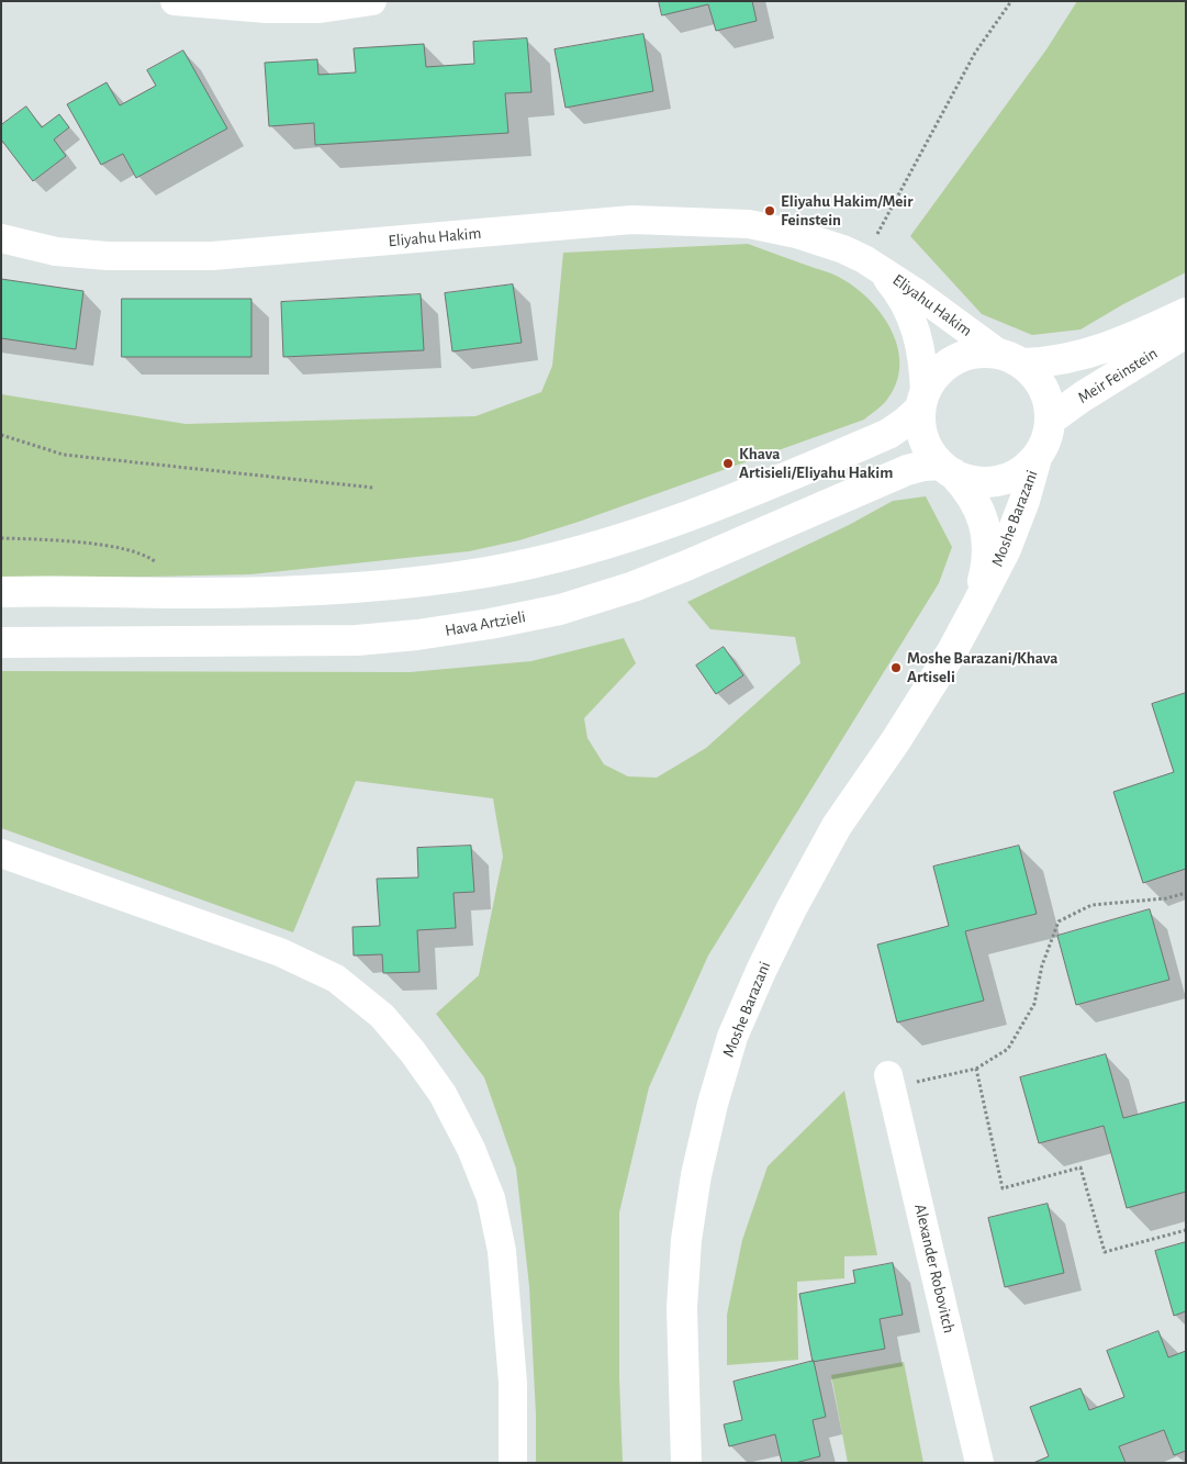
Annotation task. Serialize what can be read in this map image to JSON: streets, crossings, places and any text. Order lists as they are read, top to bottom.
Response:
{
  "streets": {
    "street": [
      "Eliyahu Hakim",
      "Meir Feinstein",
      "Moshe Barazani",
      "Hava Artzieli",
      "Alexander Robovitch"
    ]
  },
  "crossings": [
    ["Eliyahu Hakim", "Meir Feinstein"],
    ["Eliyahu Hakim", "Moshe Barazani"],
    ["Eliyahu Hakim", "Hava Artzieli"],
    ["Meir Feinstein", "Moshe Barazani"],
    ["Meir Feinstein", "Hava Artzieli"],
    ["Moshe Barazani", "Hava Artzieli"]
  ],
  "places": ["Eliyahu Hakim/Meir Feinstein", "Khava Artisieli/Eliyahu Hakim", "Moshe Barazani/Khava Artiseli"]
}
